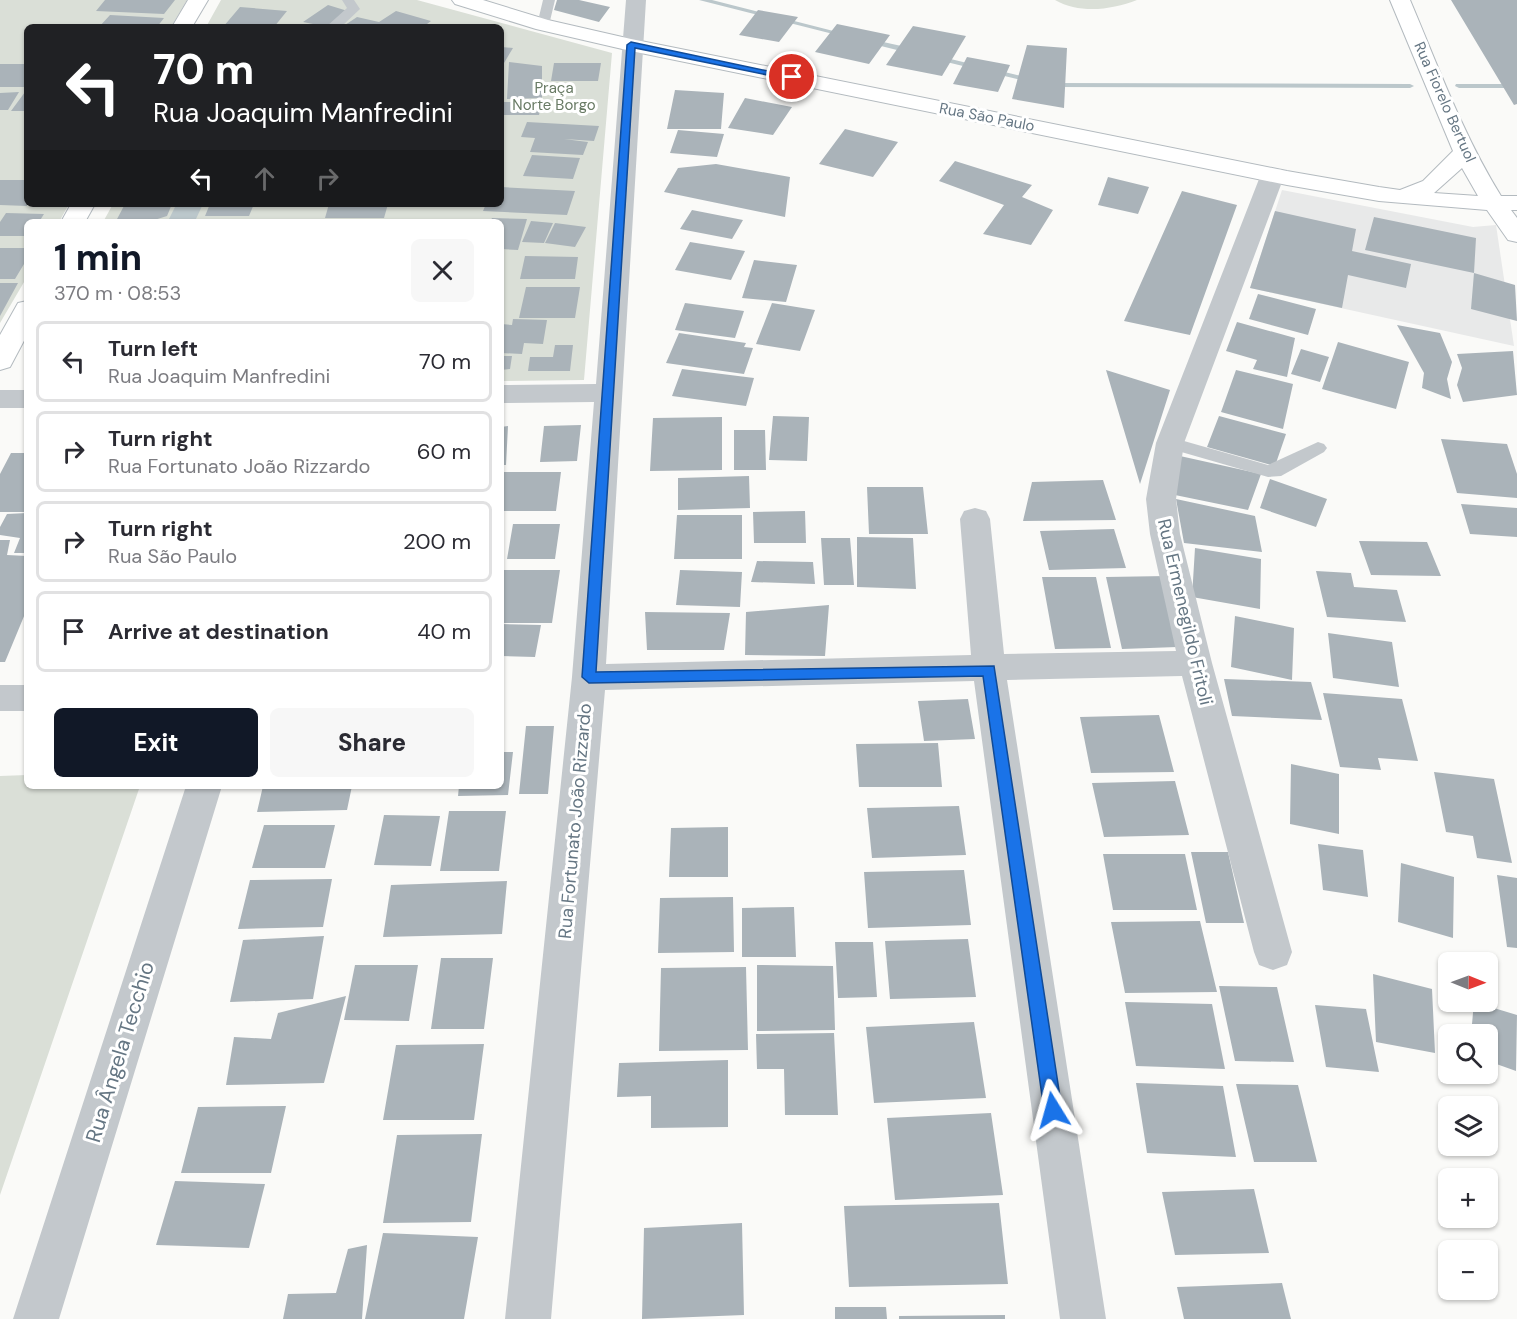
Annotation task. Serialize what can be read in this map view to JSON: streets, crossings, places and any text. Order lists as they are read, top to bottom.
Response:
{
  "streets": {
    "main road": ["Rua Fiorelo Bertuol", "Rua São Paulo"],
    "street": ["Rua Ermenegildo Fritoli", "Rua Fortunato João Rizzardo", "Rua Ângela Tecchio"]
  },
  "crossings": [
    ["Rua Fiorelo Bertuol", "Rua São Paulo"],
    ["Rua São Paulo", "Rua Ermenegildo Fritoli"],
    ["Rua São Paulo", "Rua Fortunato João Rizzardo"]
  ],
  "parks": ["Praça Norte Borgo"],
  "north": "right",
  "page": {
    "turn": ["70 m", "Rua Joaquim Manfredini"],
    "heading": ["1 min", "370 m · 08:53"],
    "list": [
      {
        "name": "Turn left",
        "note": "Rua Joaquim Manfredini",
        "value": "70 m"
      },
      {
        "name": "Turn right",
        "note": "Rua Fortunato João Rizzardo",
        "value": "60 m"
      },
      {
        "name": "Turn right",
        "note": "Rua São Paulo",
        "value": "200 m"
      },
      {
        "name": "Arrive at destination",
        "value": "40 m"
      }
    ],
    "buttons": ["Exit", "Share"],
    "map_buttons": ["+", "−"]
  }
}
